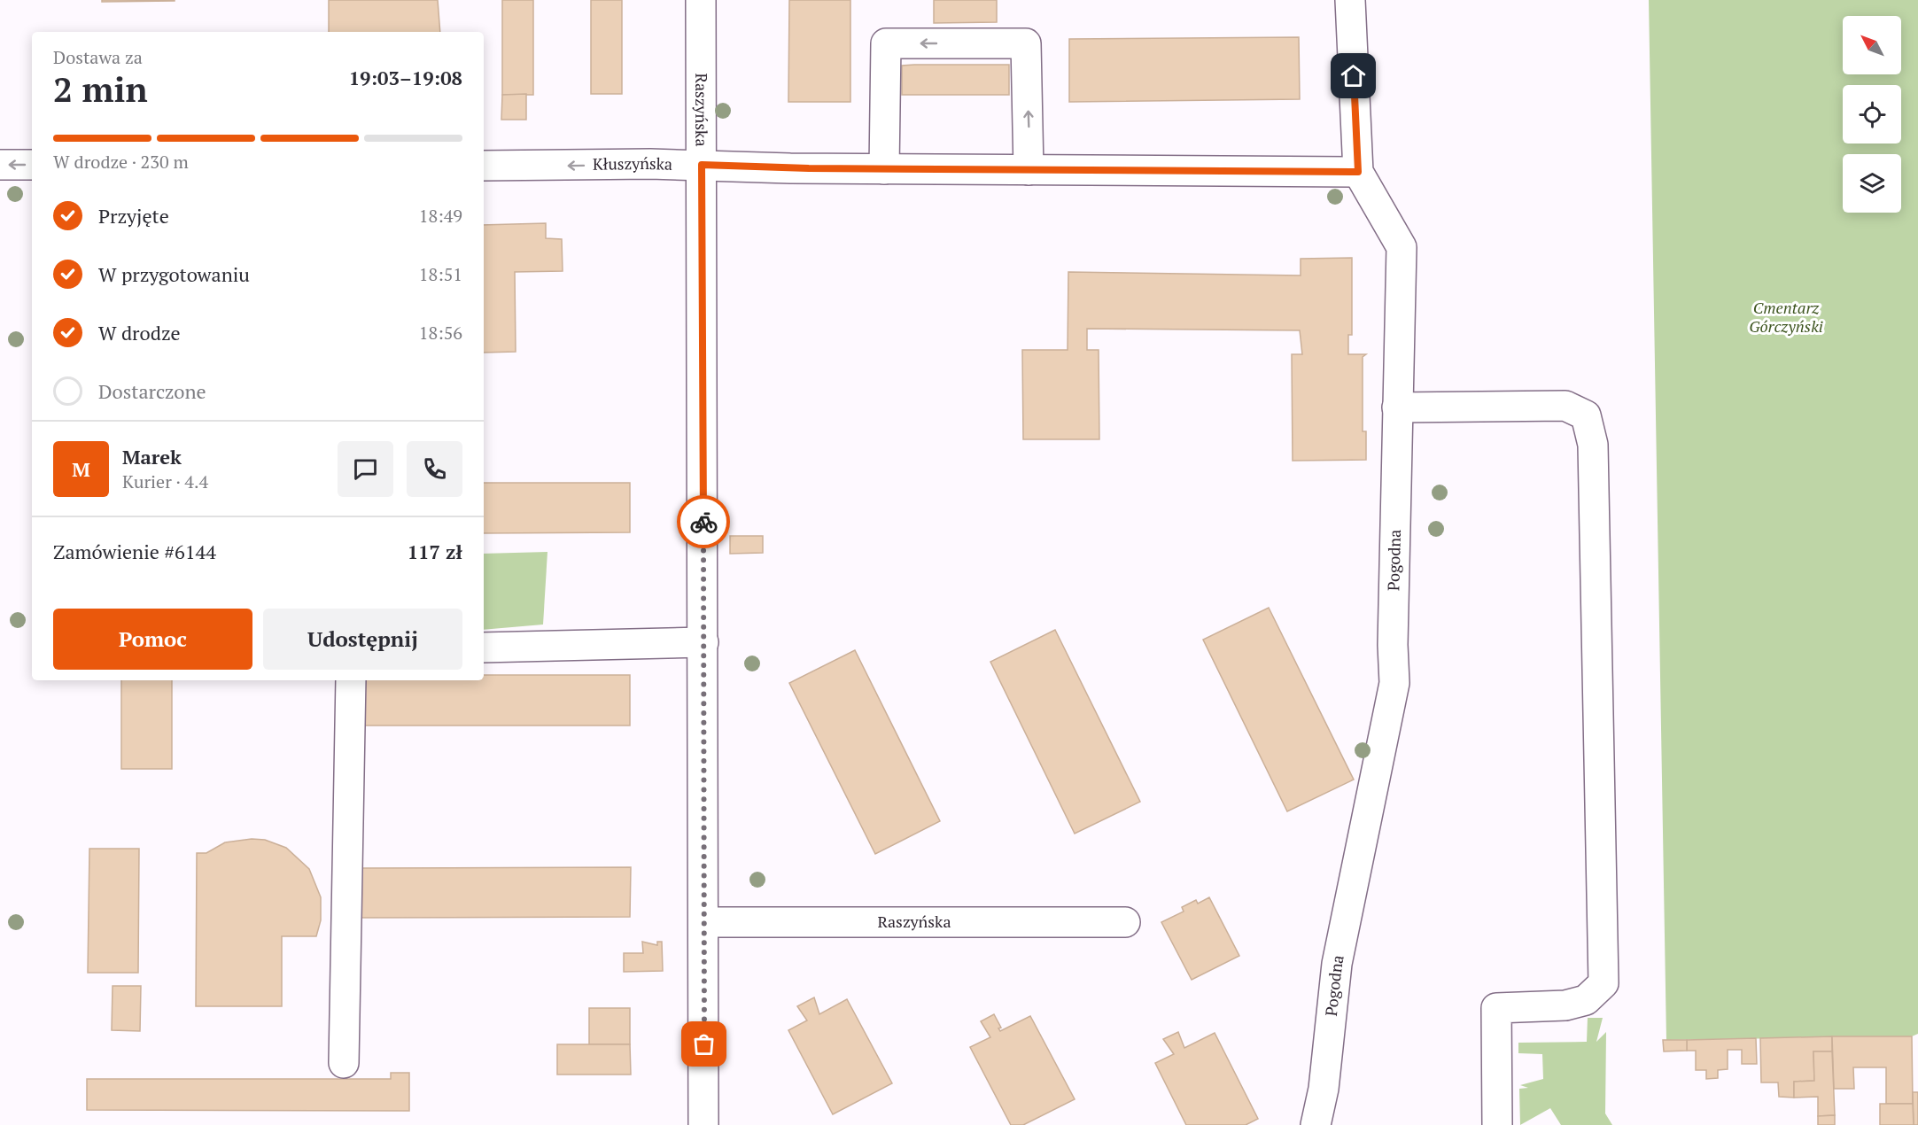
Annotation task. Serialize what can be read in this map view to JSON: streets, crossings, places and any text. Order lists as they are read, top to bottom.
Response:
{
  "streets": {
    "street": ["Raszyńska", "Kłuszyńska", "Pogodna"]
  },
  "crossings": [
    ["Raszyńska", "Kłuszyńska"],
    ["Kłuszyńska", "Pogodna"]
  ],
  "parks": ["Cmentarz Górczyński"],
  "north": "top left",
  "page": {
    "heading": ["2 min", "Dostawa za", "19:03–19:08"],
    "panel": [
      "Marek",
      "Kurier · 4.4",
      "Zamówienie #6144",
      "117 zł"
    ],
    "bar": "W drodze · 230 m",
    "list": [
      ["Przyjęte", "18:49"],
      ["W przygotowaniu", "18:51"],
      ["W drodze", "18:56"],
      "Dostarczone"
    ],
    "round": "M",
    "buttons": ["Pomoc", "Udostępnij"]
  }
}
